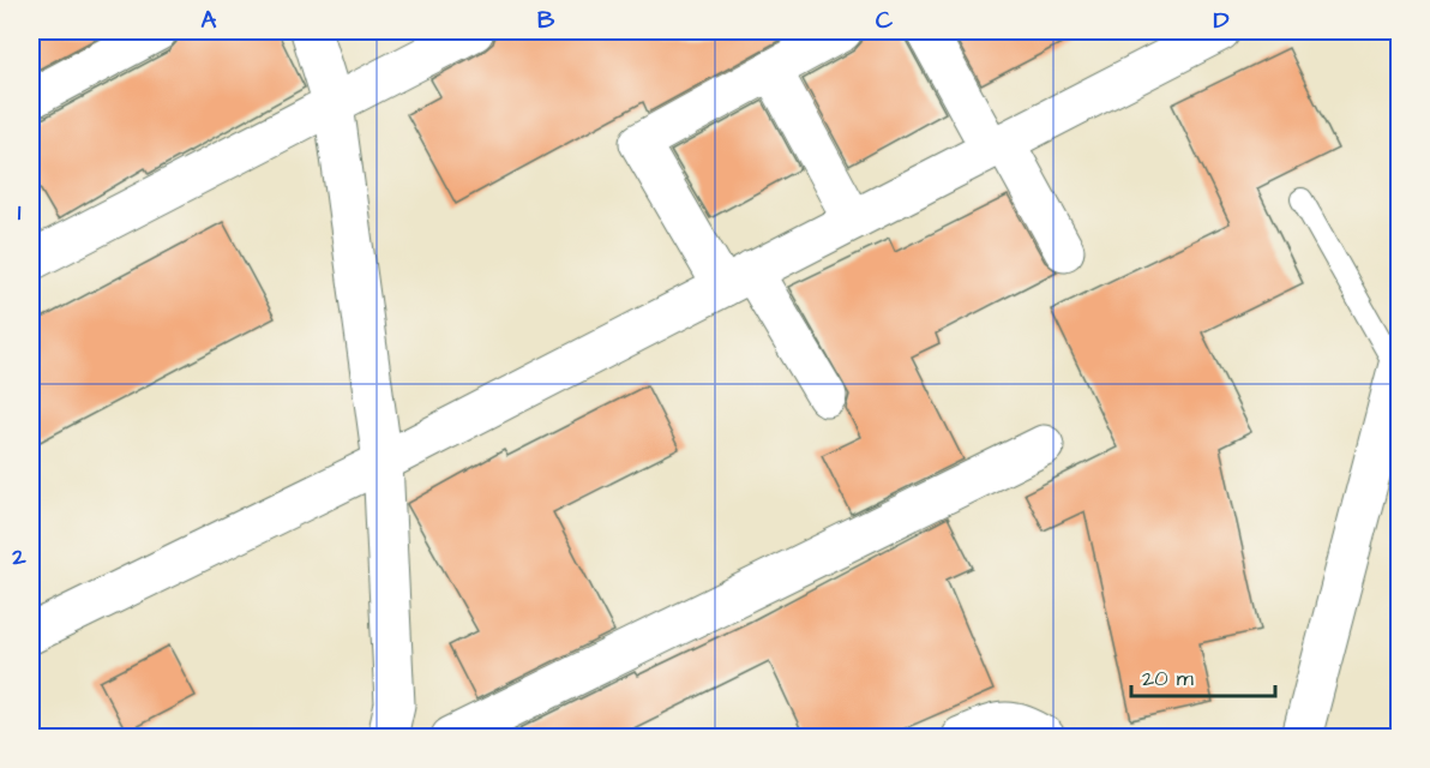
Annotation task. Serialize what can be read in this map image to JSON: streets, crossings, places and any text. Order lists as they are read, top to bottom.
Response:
{
  "scale_bar": "20 m",
  "grid": {
    "columns": [
      "A",
      "B",
      "C",
      "D"
    ],
    "rows": ["1", "2"]
  }
}
